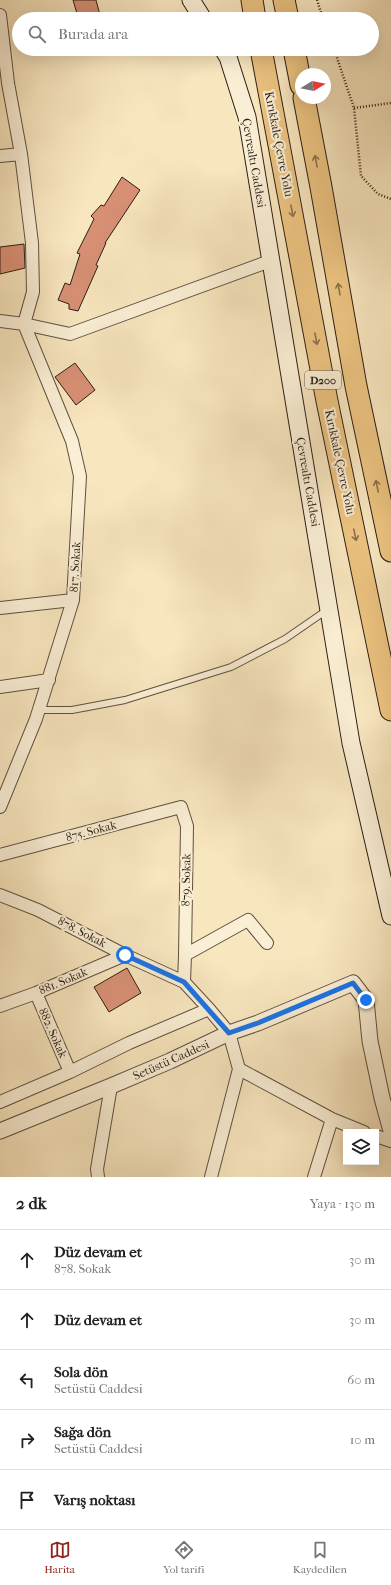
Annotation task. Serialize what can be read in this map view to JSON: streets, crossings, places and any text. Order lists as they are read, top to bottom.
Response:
{
  "streets": {
    "highway": ["Kırıkkale Çevre Yolu", "D200"],
    "main road": ["Çevrealtı Caddesi"],
    "street": [
      "817. Sokak",
      "875. Sokak",
      "879. Sokak",
      "878. Sokak",
      "881. Sokak",
      "882. Sokak",
      "Setüstü Caddesi"
    ]
  },
  "crossings": [
    ["875. Sokak", "879. Sokak"],
    ["879. Sokak", "878. Sokak"],
    ["878. Sokak", "881. Sokak"],
    ["881. Sokak", "882. Sokak"]
  ],
  "north": "right",
  "page": {
    "search": "Burada ara",
    "heading": ["2 dk", "Yaya · 130 m"],
    "list": [
      ["Düz devam et", "878. Sokak", "30 m"],
      ["Düz devam et", "30 m"],
      ["Sola dön", "Setüstü Caddesi", "60 m"],
      ["Sağa dön", "Setüstü Caddesi", "10 m"],
      "Varış noktası"
    ],
    "nav": ["Harita", "Yol tarifi", "Kaydedilen"]
  }
}
